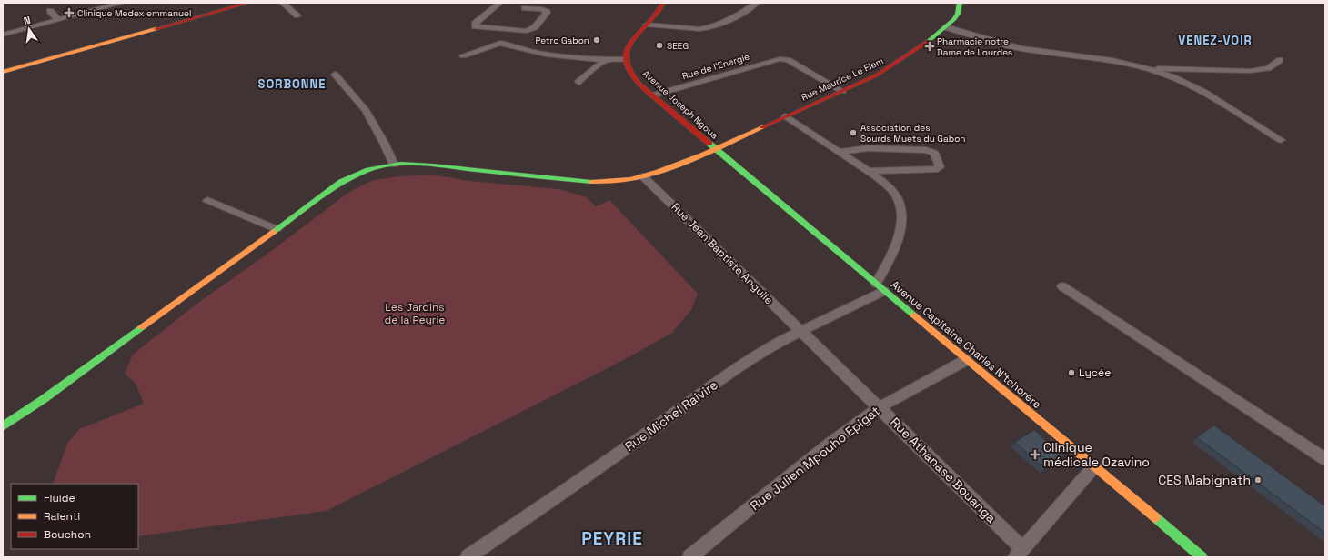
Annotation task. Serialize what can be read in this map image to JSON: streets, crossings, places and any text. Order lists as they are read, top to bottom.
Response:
{
  "streets": {
    "street": [
      "Rue de l'Energie",
      "Rue Maurice Le Flem",
      "Avenue Joseph Ngoua",
      "Rue Jean Baptiste Anguile",
      "Avenue Capitaine Charles N'tchorere",
      "Rue Michel Raivire",
      "Rue Julien Mpouho Epigat",
      "Rue Athanase Bouanga"
    ]
  },
  "crossings": [
    ["Rue de l'Energie", "Rue Maurice Le Flem"],
    ["Rue de l'Energie", "Avenue Joseph Ngoua"],
    ["Rue Maurice Le Flem", "Avenue Joseph Ngoua"],
    ["Rue Maurice Le Flem", "Rue Jean Baptiste Anguile"],
    ["Rue Maurice Le Flem", "Avenue Capitaine Charles N'tchorere"],
    ["Avenue Joseph Ngoua", "Avenue Capitaine Charles N'tchorere"],
    ["Rue Jean Baptiste Anguile", "Rue Michel Raivire"],
    ["Rue Jean Baptiste Anguile", "Rue Athanase Bouanga"],
    ["Avenue Capitaine Charles N'tchorere", "Rue Michel Raivire"],
    ["Avenue Capitaine Charles N'tchorere", "Rue Julien Mpouho Epigat"],
    ["Rue Michel Raivire", "Rue Athanase Bouanga"],
    ["Rue Julien Mpouho Epigat", "Rue Athanase Bouanga"]
  ],
  "districts": ["VENEZ-VOIR", "SORBONNE", "PEYRIE"],
  "parks": ["Les Jardins de la Peyrie"],
  "places": {
    "health": ["Clinique Medex emmanuel", "Pharmacie notre Dame de Lourdes", "Clinique médicale Ozavino"],
    "other": [
      "Petro Gabon",
      "SEEG",
      "Association des Sourds Muets du Gabon",
      "Lycée",
      "CES Mabignath"
    ]
  },
  "legend": ["Fluide", "Ralenti", "Bouchon"],
  "north": "top"
}
